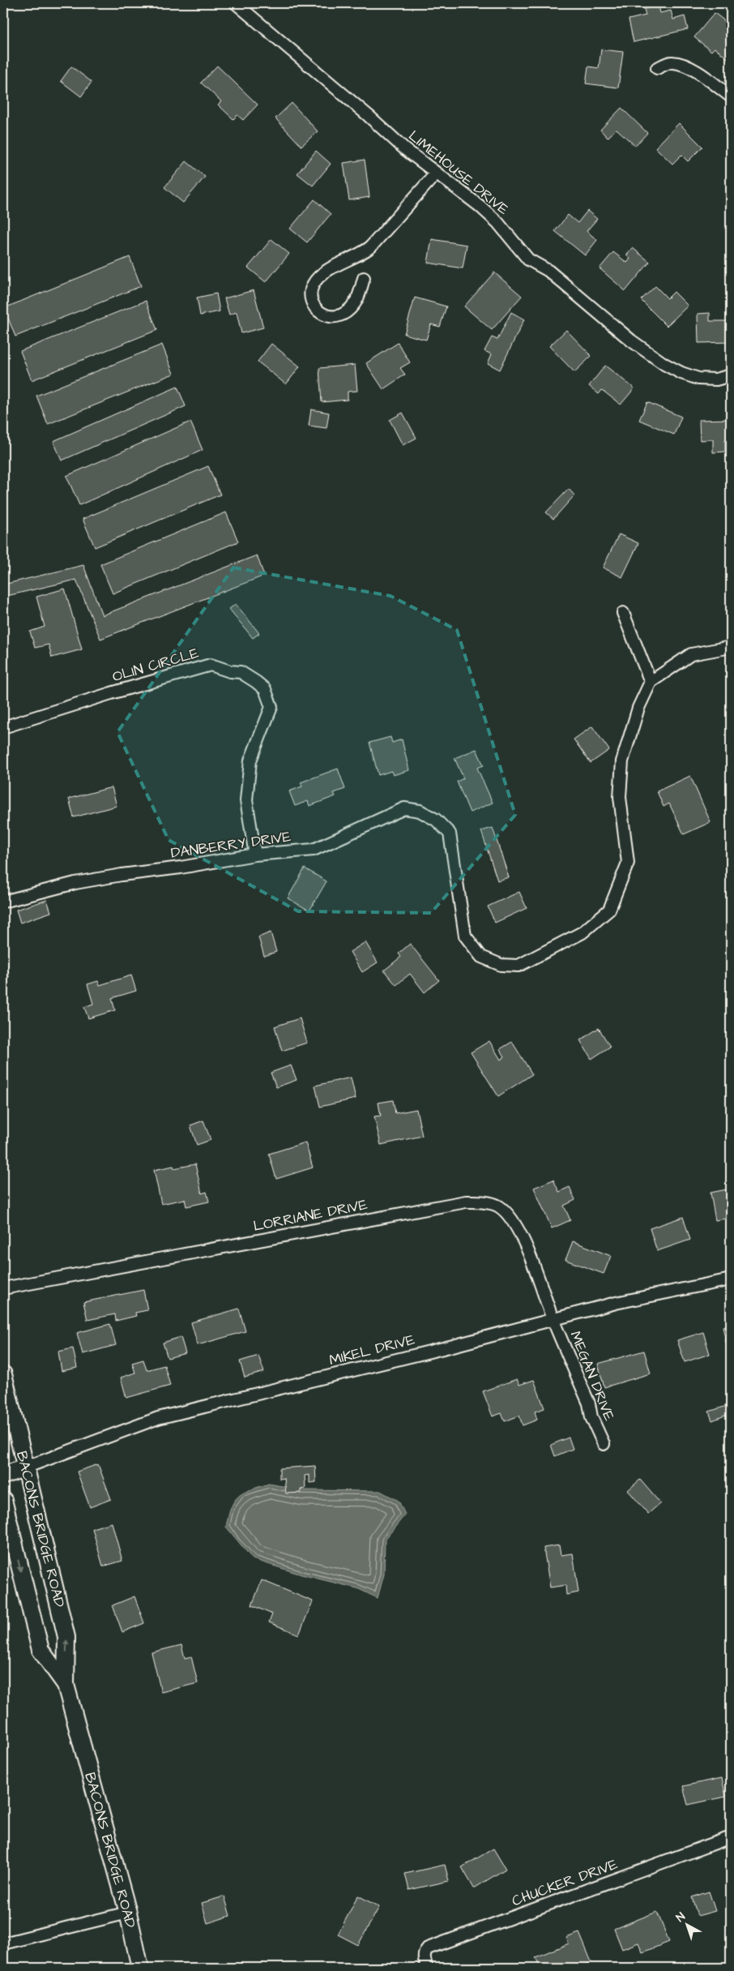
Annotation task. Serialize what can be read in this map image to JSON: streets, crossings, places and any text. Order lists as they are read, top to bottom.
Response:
{
  "streets": {
    "main road": ["BACONS BRIDGE ROAD"],
    "street": [
      "LIMEHOUSE DRIVE",
      "OLIN CIRCLE",
      "DANBERRY DRIVE",
      "LORRIANE DRIVE",
      "MIKEL DRIVE",
      "MEGAN DRIVE",
      "CHUCKER DRIVE"
    ]
  },
  "crossings": [
    ["OLIN CIRCLE", "DANBERRY DRIVE"],
    ["LORRIANE DRIVE", "MIKEL DRIVE"],
    ["LORRIANE DRIVE", "MEGAN DRIVE"],
    ["MIKEL DRIVE", "MEGAN DRIVE"],
    ["MIKEL DRIVE", "BACONS BRIDGE ROAD"]
  ],
  "north": "top left"
}
